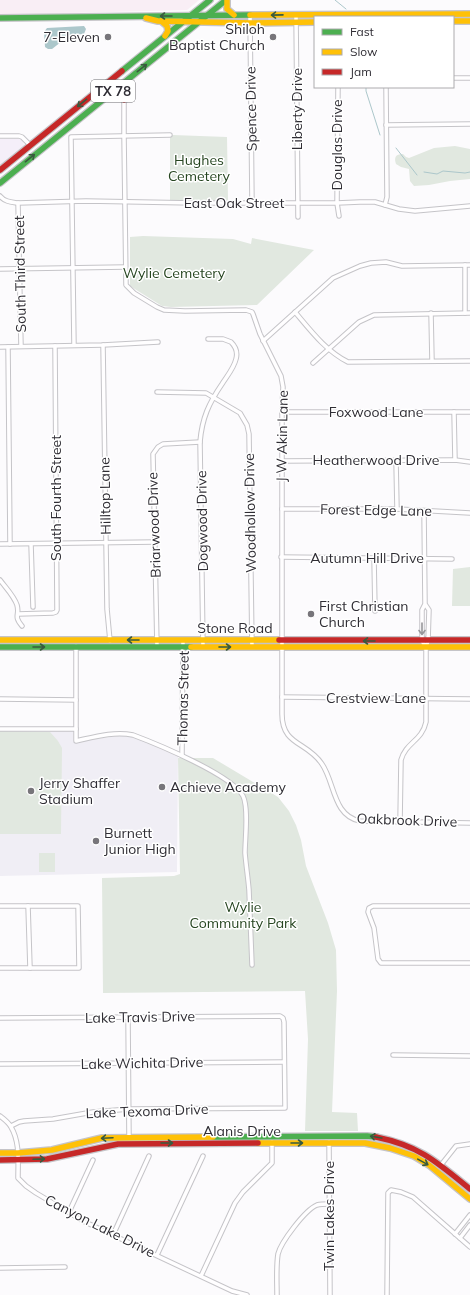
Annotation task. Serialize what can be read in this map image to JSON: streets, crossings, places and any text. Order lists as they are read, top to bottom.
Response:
{
  "streets": {
    "main road": ["TX 78", "Stone Road", "Alanis Drive"],
    "street": [
      "Spence Drive",
      "Liberty Drive",
      "Douglas Drive",
      "East Oak Street",
      "South Third Street",
      "Foxwood Lane",
      "J W Akin Lane",
      "Heatherwood Drive",
      "Hilltop Lane",
      "South Fourth Street",
      "Forest Edge Lane",
      "Woodhollow Drive",
      "Dogwood Drive",
      "Briarwood Drive",
      "Autumn Hill Drive",
      "Thomas Street",
      "Crestview Lane",
      "Oakbrook Drive",
      "Lake Travis Drive",
      "Lake Wichita Drive",
      "Lake Texoma Drive",
      "Twin Lakes Drive",
      "Canyon Lake Drive"
    ]
  },
  "crossings": [
    ["Spence Drive", "East Oak Street"],
    ["Liberty Drive", "East Oak Street"],
    ["Douglas Drive", "East Oak Street"],
    ["East Oak Street", "South Third Street"],
    ["Foxwood Lane", "J W Akin Lane"],
    ["J W Akin Lane", "Heatherwood Drive"],
    ["J W Akin Lane", "Forest Edge Lane"],
    ["J W Akin Lane", "Autumn Hill Drive"],
    ["J W Akin Lane", "Stone Road"],
    ["J W Akin Lane", "Oakbrook Drive"],
    ["Hilltop Lane", "Stone Road"],
    ["Woodhollow Drive", "Dogwood Drive"],
    ["Woodhollow Drive", "Stone Road"],
    ["Dogwood Drive", "Briarwood Drive"],
    ["Dogwood Drive", "Stone Road"],
    ["Briarwood Drive", "Stone Road"],
    ["Stone Road", "Thomas Street"],
    ["Stone Road", "Oakbrook Drive"],
    ["Crestview Lane", "Oakbrook Drive"],
    ["Lake Travis Drive", "Lake Wichita Drive"],
    ["Lake Travis Drive", "Lake Texoma Drive"],
    ["Lake Wichita Drive", "Lake Texoma Drive"],
    ["Lake Texoma Drive", "Canyon Lake Drive"],
    ["Alanis Drive", "Twin Lakes Drive"],
    ["Alanis Drive", "Canyon Lake Drive"]
  ],
  "parks": ["Hughes Cemetery", "Wylie Cemetery", "Wylie Community Park"],
  "places": [
    "7-Eleven",
    "Shiloh Baptist Church",
    "First Christian Church",
    "Achieve Academy",
    "Jerry Shaffer Stadium",
    "Burnett Junior High"
  ],
  "legend": ["Fast", "Slow", "Jam"]
}
